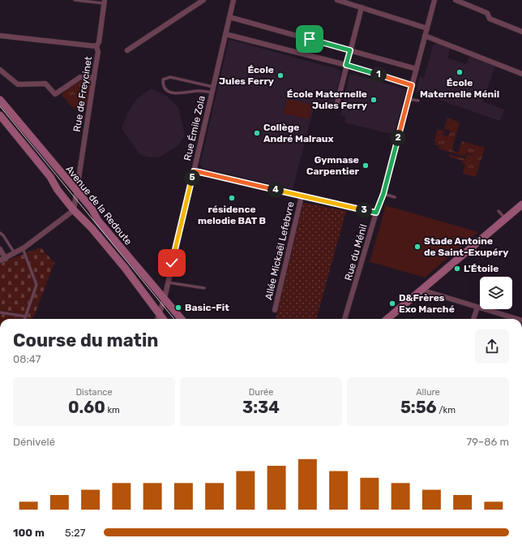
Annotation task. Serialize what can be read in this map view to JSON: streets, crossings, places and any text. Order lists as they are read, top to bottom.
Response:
{
  "streets": {
    "main road": ["Avenue de la Redoute"],
    "street": [
      "Rue de Freycinet",
      "Rue Émile Zola",
      "Allée Mickaël Lefebvre",
      "Rue du Ménil"
    ]
  },
  "crossings": [
    ["Rue de Freycinet", "Avenue de la Redoute"],
    ["Rue Émile Zola", "Avenue de la Redoute"]
  ],
  "places": [
    "École Maternelle Ménil",
    "École Jules Ferry",
    "École Maternelle Jules Ferry",
    "Collège André Malraux",
    "Gymnase Carpentier",
    "résidence melodie BAT B",
    "Stade Antoine de Saint-Exupéry",
    "L'Étoile",
    "D&Frères Exo Marché",
    "Basic-Fit"
  ],
  "page": {
    "pins": [
      "1",
      "2",
      "5",
      "4",
      "3"
    ],
    "heading": ["Course du matin", "08:47"],
    "stats": [
      ["Distance", "0.60 km"],
      ["Durée", "3:34"],
      ["Allure", "5:56 /km"]
    ],
    "chart": ["Dénivelé", "79–86 m"],
    "list": [
      {
        "name": "100 m",
        "note": "5:27"
      }
    ]
  }
}
